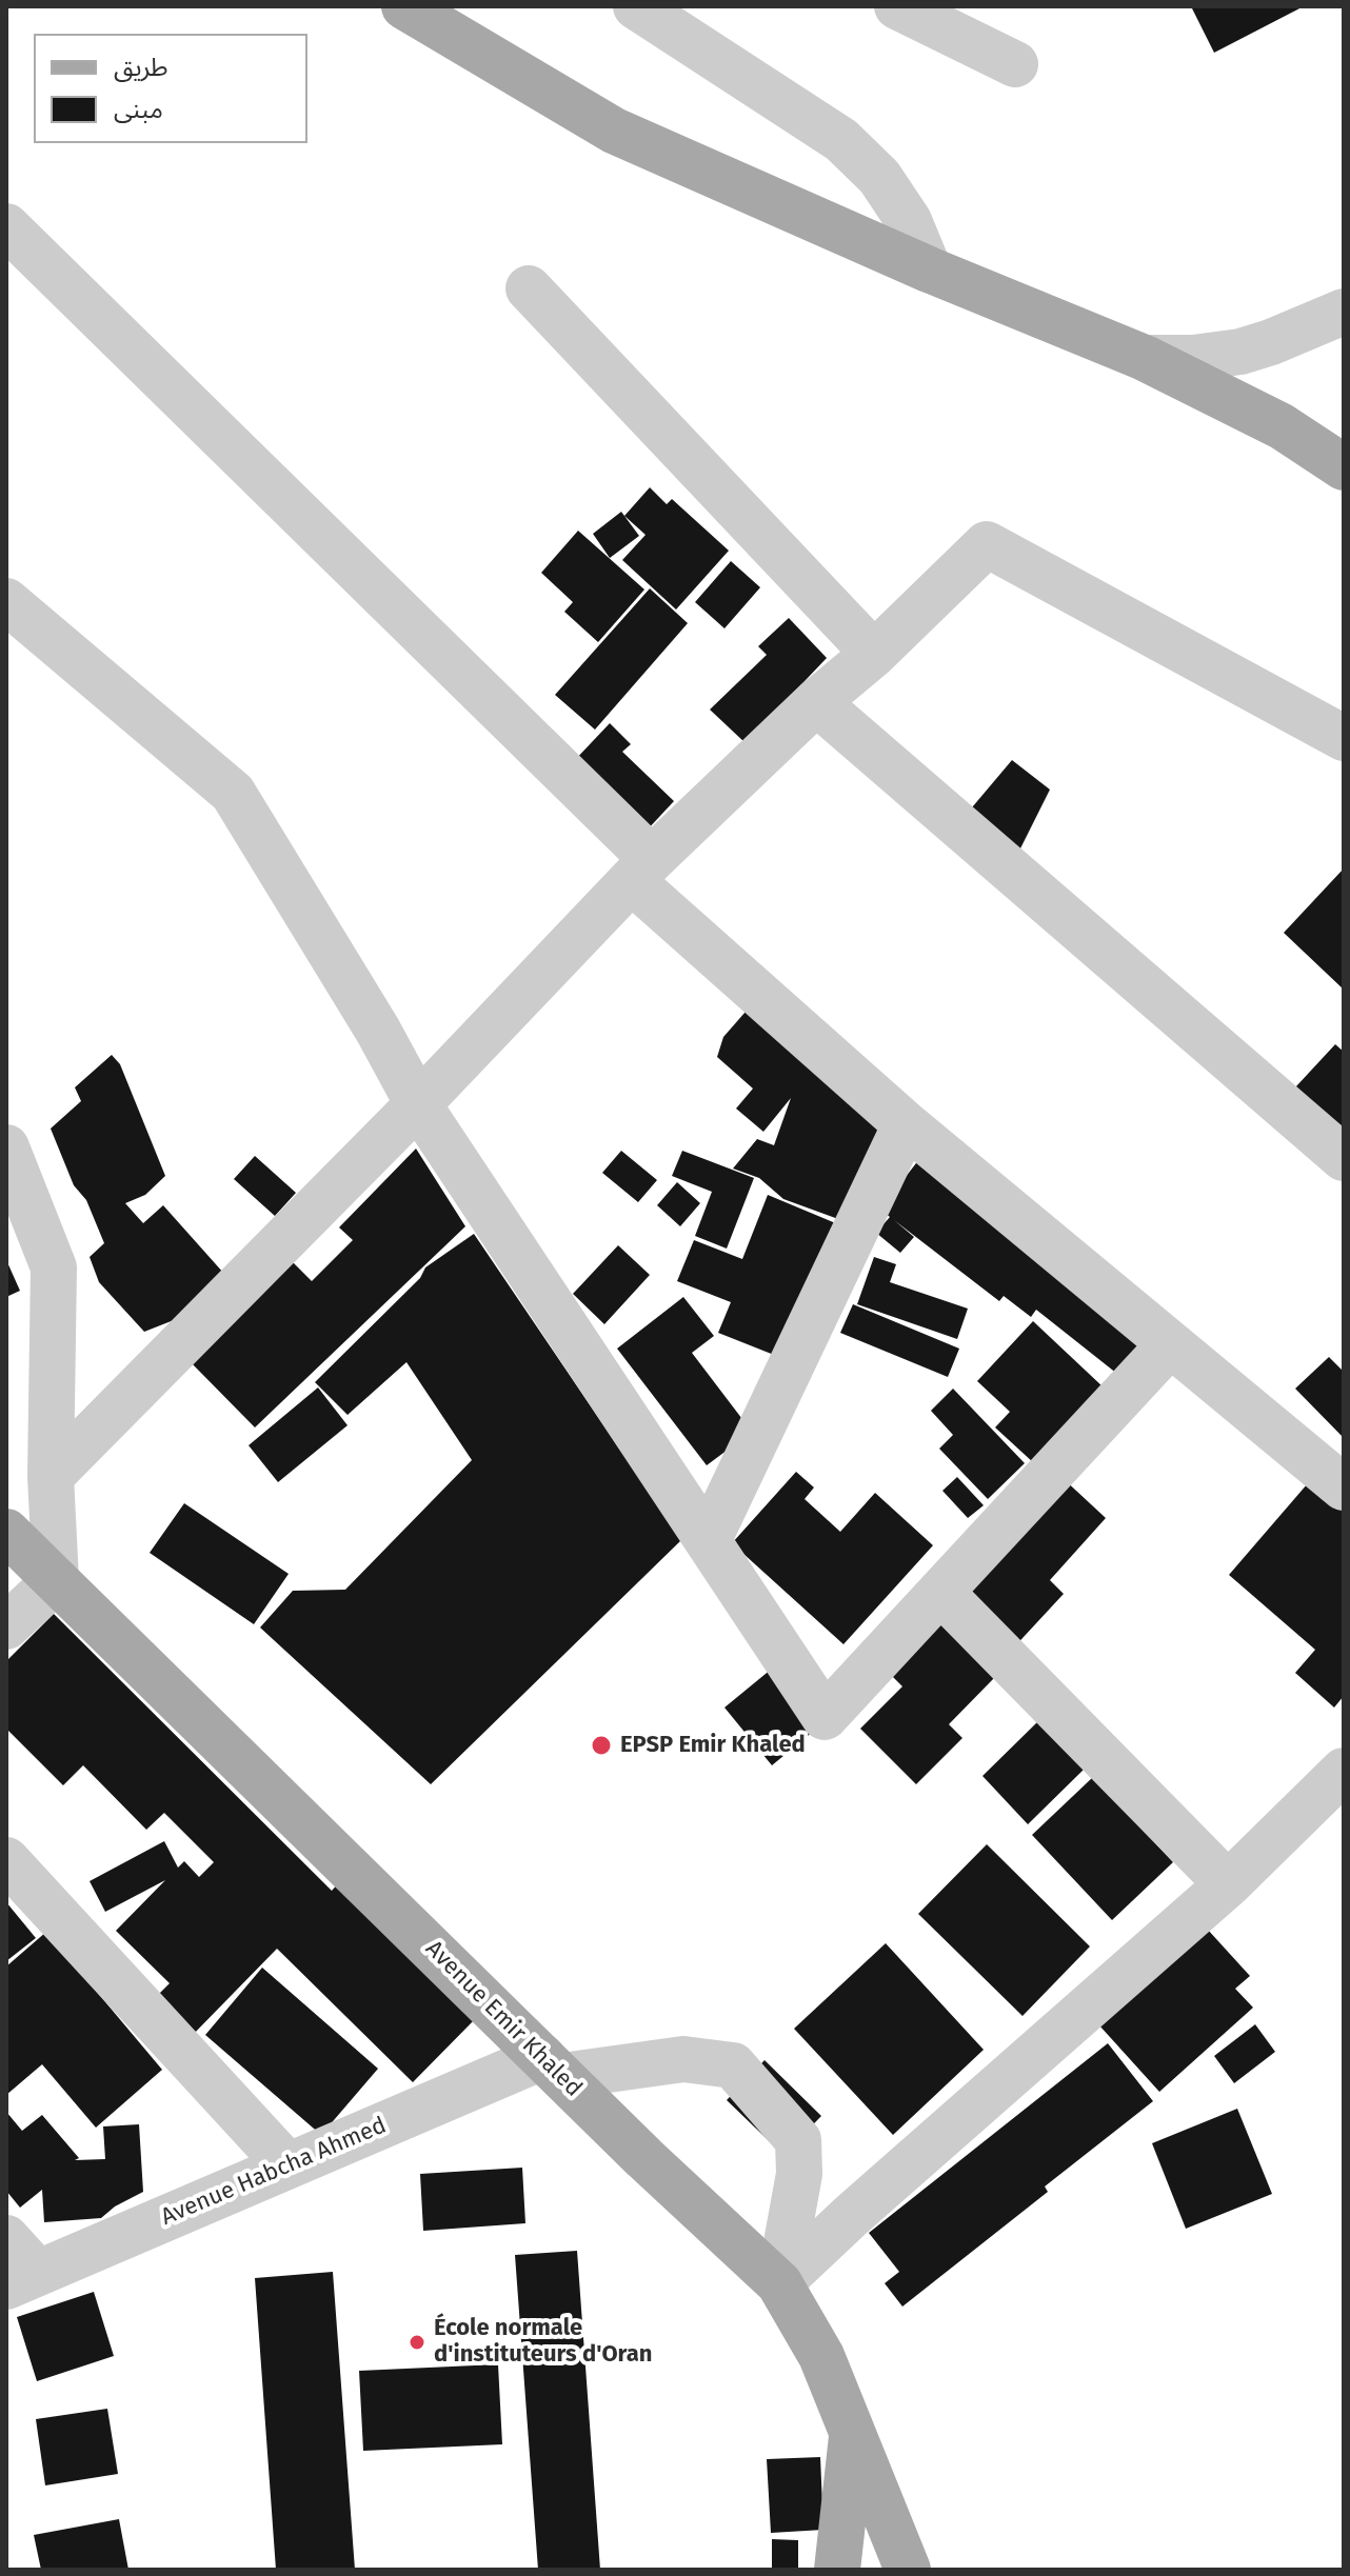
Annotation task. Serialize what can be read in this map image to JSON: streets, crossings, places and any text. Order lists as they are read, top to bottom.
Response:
{
  "streets": {
    "main road": ["Avenue Emir Khaled"],
    "street": ["Avenue Habcha Ahmed"]
  },
  "crossings": [
    ["Avenue Emir Khaled", "Avenue Habcha Ahmed"]
  ],
  "places": ["EPSP Emir Khaled", "École normale d'instituteurs d'Oran"],
  "legend": ["طريق", "مبنى"]
}
